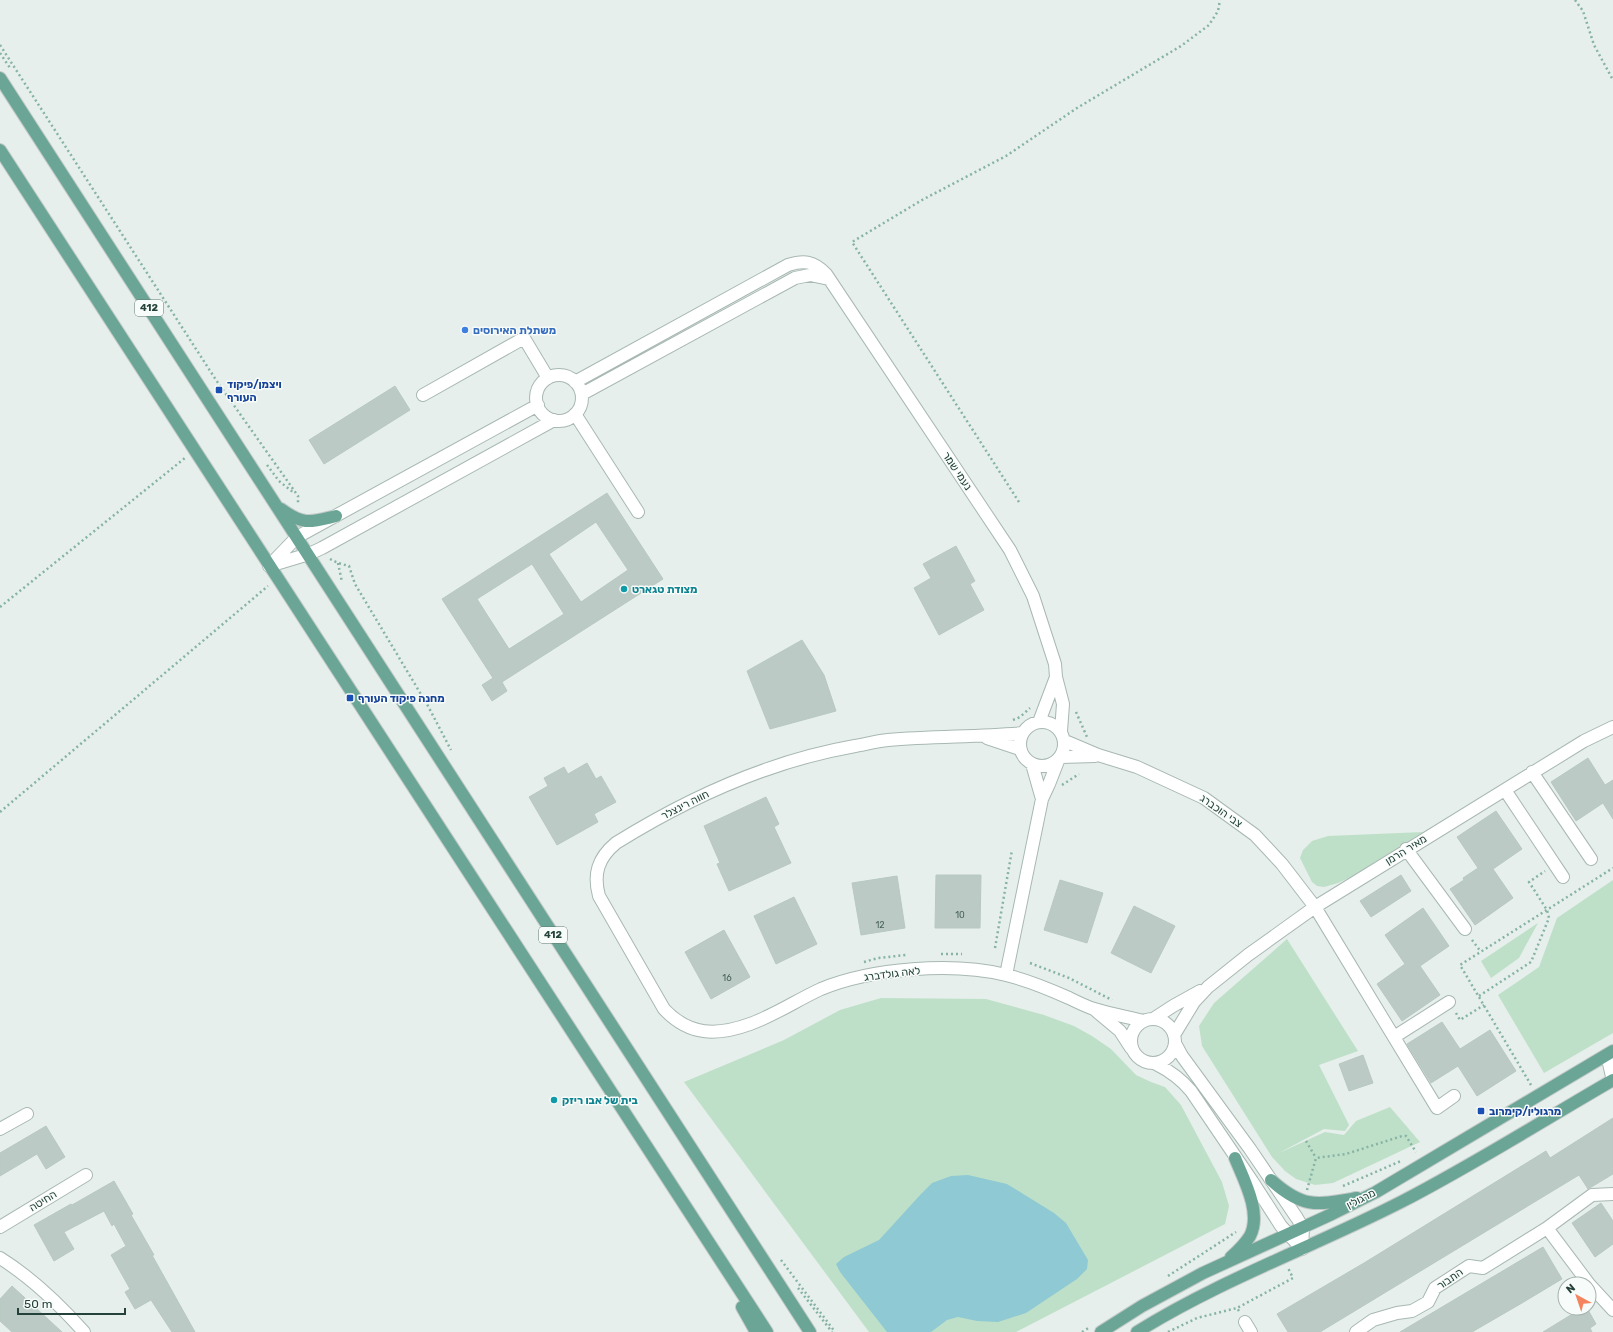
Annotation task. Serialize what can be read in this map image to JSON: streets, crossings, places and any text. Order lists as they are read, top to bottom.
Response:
{
  "streets": {
    "main road": ["412", "מרגולין"],
    "street": [
      "נעמי שמר",
      "חווה רינצלר",
      "צבי הוכברג",
      "מאיר הרמן",
      "לאה גולדברג",
      "החיטה",
      "התבור"
    ]
  },
  "crossings": [
    ["נעמי שמר", "חווה רינצלר"],
    ["נעמי שמר", "צבי הוכברג"],
    ["חווה רינצלר", "צבי הוכברג"],
    ["חווה רינצלר", "לאה גולדברג"],
    ["צבי הוכברג", "מאיר הרמן"],
    ["מאיר הרמן", "לאה גולדברג"]
  ],
  "places": {
    "other": ["משתלת האירוסים", "מצודת טגארט", "בית של אבו ריזק"],
    "transit": ["ויצמן/פיקוד העורף", "מחנה פיקוד העורף", "מרגולין/קימרוב"]
  },
  "house_numbers": ["10", "12", "16"],
  "scale_bar": "50 m",
  "north": "top left"
}
